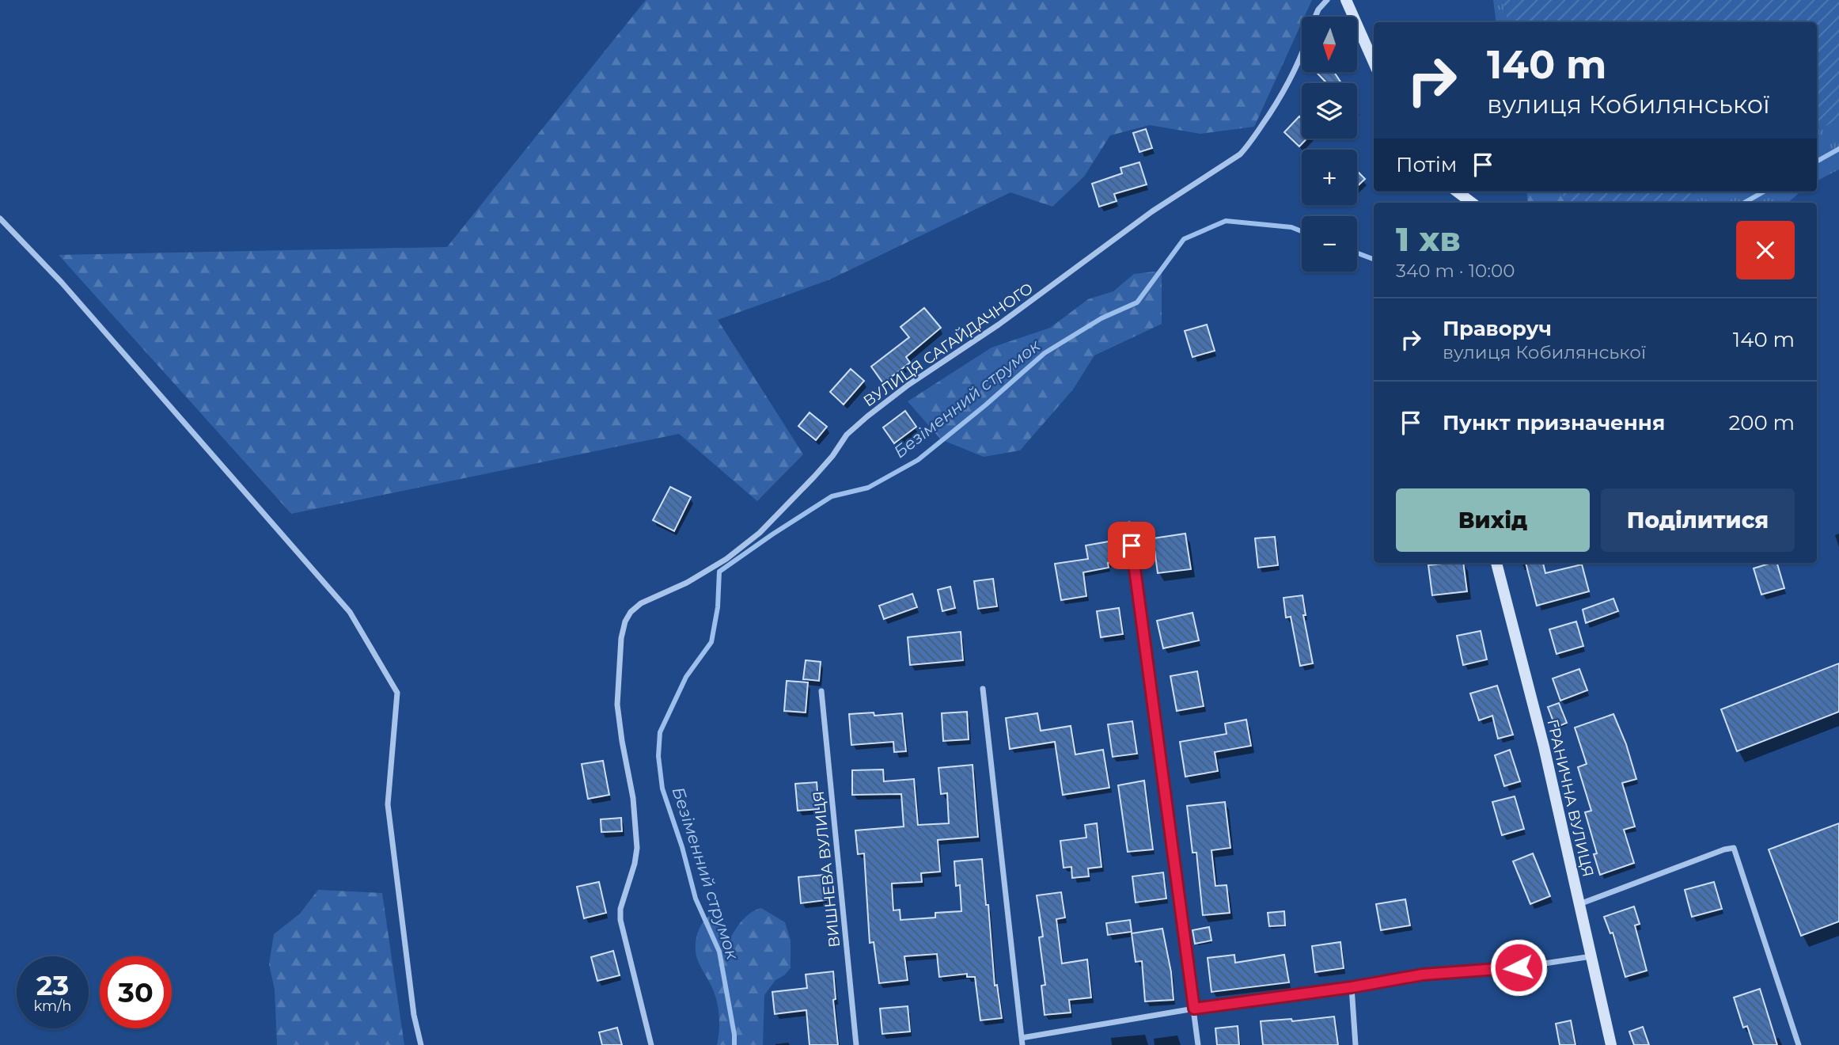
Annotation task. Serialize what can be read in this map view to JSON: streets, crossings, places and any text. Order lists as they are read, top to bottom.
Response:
{
  "streets": {
    "street": ["ВУЛИЦЯ САГАЙДАЧНОГО", "ГРАНИЧНА ВУЛИЦЯ", "ВИШНЕВА ВУЛИЦЯ"]
  },
  "water": ["Безіменний струмок"],
  "north": "bottom",
  "page": {
    "map_buttons": ["+", "−"],
    "turn": ["140 m", "вулиця Кобилянської"],
    "then": "Потім",
    "heading": ["1 хв", "340 m · 10:00"],
    "list": [
      {
        "name": "Праворуч",
        "note": "вулиця Кобилянської",
        "value": "140 m"
      },
      {
        "name": "Пункт призначення",
        "value": "200 m"
      }
    ],
    "buttons": ["Вихід", "Поділитися"],
    "speed": "23 km/h",
    "limit": "30"
  }
}
